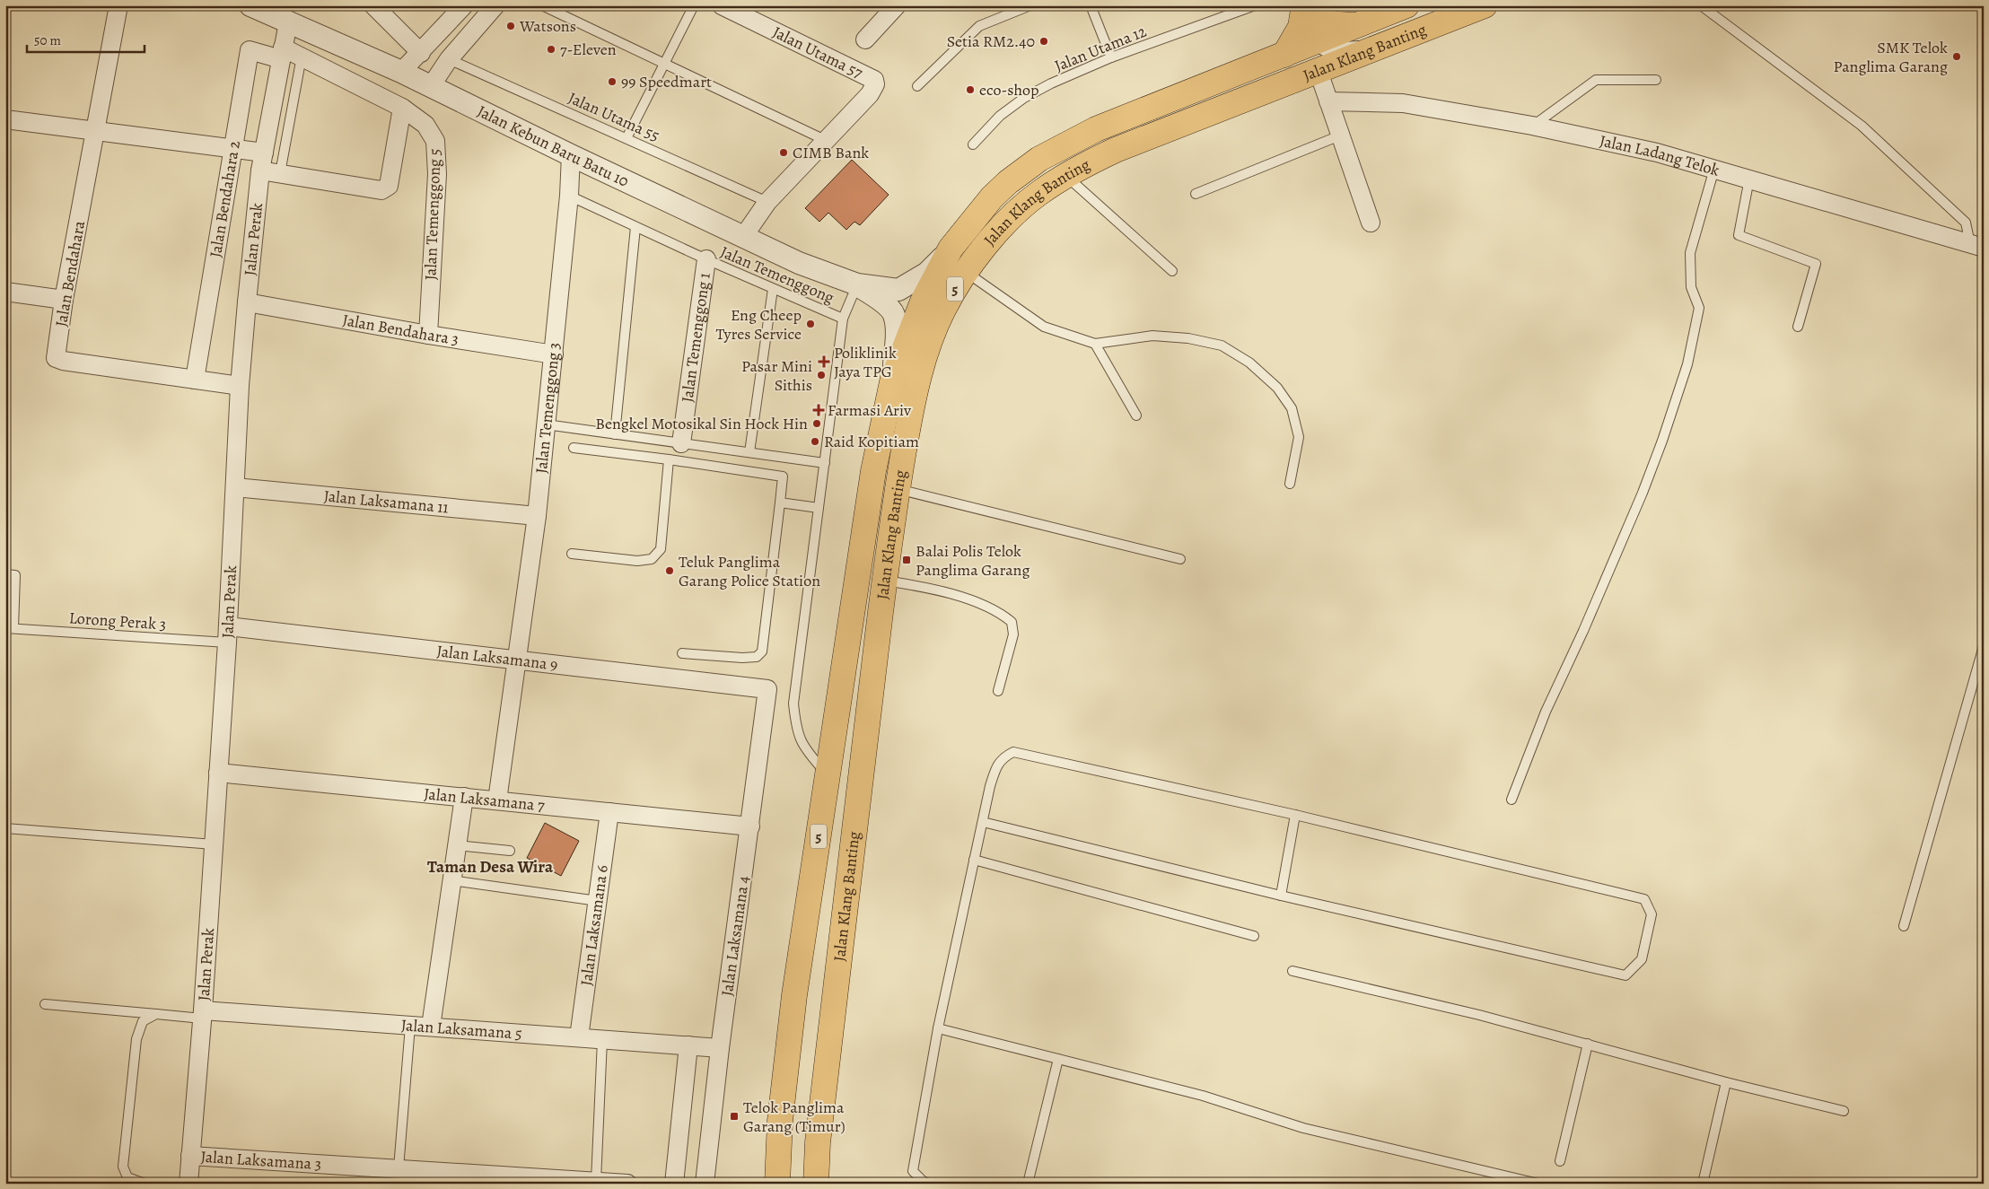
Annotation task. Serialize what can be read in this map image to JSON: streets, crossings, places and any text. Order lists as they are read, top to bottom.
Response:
{
  "streets": {
    "highway": ["Jalan Klang Banting", "5"],
    "street": [
      "Jalan Utama 57",
      "Jalan Kebun Baru Batu 10",
      "Jalan Ladang Telok",
      "Jalan Bendahara 2",
      "Jalan Temenggong 5",
      "Jalan Perak",
      "Jalan Bendahara",
      "Jalan Bendahara 3",
      "Jalan Temenggong 1",
      "Jalan Temenggong 3",
      "Jalan Laksamana 11",
      "Jalan Laksamana 9",
      "Jalan Laksamana 7",
      "Jalan Laksamana 6",
      "Jalan Laksamana 4",
      "Jalan Laksamana 5",
      "Jalan Laksamana 3"
    ],
    "lane": [
      "Jalan Utama 12",
      "Jalan Utama 55",
      "Jalan Temenggong",
      "Lorong Perak 3"
    ]
  },
  "crossings": [
    ["Jalan Klang Banting", "Jalan Temenggong"],
    ["Jalan Kebun Baru Batu 10", "Jalan Perak"],
    ["Jalan Kebun Baru Batu 10", "Jalan Temenggong 3"],
    ["Jalan Bendahara 2", "Jalan Temenggong 5"],
    ["Jalan Bendahara 2", "Jalan Perak"],
    ["Jalan Bendahara 2", "Jalan Bendahara"],
    ["Jalan Temenggong 5", "Jalan Perak"],
    ["Jalan Temenggong 5", "Jalan Bendahara 3"],
    ["Jalan Perak", "Jalan Bendahara"],
    ["Jalan Perak", "Jalan Bendahara 3"],
    ["Jalan Perak", "Jalan Laksamana 11"],
    ["Jalan Perak", "Lorong Perak 3"],
    ["Jalan Perak", "Jalan Laksamana 9"],
    ["Jalan Perak", "Jalan Laksamana 7"],
    ["Jalan Perak", "Jalan Laksamana 5"],
    ["Jalan Perak", "Jalan Laksamana 3"],
    ["Jalan Temenggong", "Jalan Temenggong 1"],
    ["Jalan Temenggong", "Jalan Temenggong 3"],
    ["Jalan Bendahara 3", "Jalan Temenggong 3"],
    ["Jalan Temenggong 3", "Jalan Laksamana 11"],
    ["Jalan Temenggong 3", "Jalan Laksamana 9"],
    ["Jalan Temenggong 3", "Jalan Laksamana 7"],
    ["Lorong Perak 3", "Jalan Laksamana 9"],
    ["Jalan Laksamana 9", "Jalan Laksamana 4"],
    ["Jalan Laksamana 7", "Jalan Laksamana 6"],
    ["Jalan Laksamana 7", "Jalan Laksamana 4"],
    ["Jalan Laksamana 6", "Jalan Laksamana 5"],
    ["Jalan Laksamana 4", "Jalan Laksamana 5"]
  ],
  "districts": ["Taman Desa Wira"],
  "places": {
    "other": [
      "Watsons",
      "Setia RM2.40",
      "7-Eleven",
      "SMK Telok Panglima Garang",
      "99 Speedmart",
      "eco-shop",
      "CIMB Bank",
      "Eng Cheep Tyres Service",
      "Pasar Mini Sithis",
      "Bengkel Motosikal Sin Hock Hin",
      "Raid Kopitiam",
      "Teluk Panglima Garang Police Station"
    ],
    "health": ["Poliklinik Jaya TPG", "Farmasi Ariv"],
    "transit": ["Balai Polis Telok Panglima Garang", "Telok Panglima Garang (Timur)"]
  },
  "scale_bar": "50 m"
}
